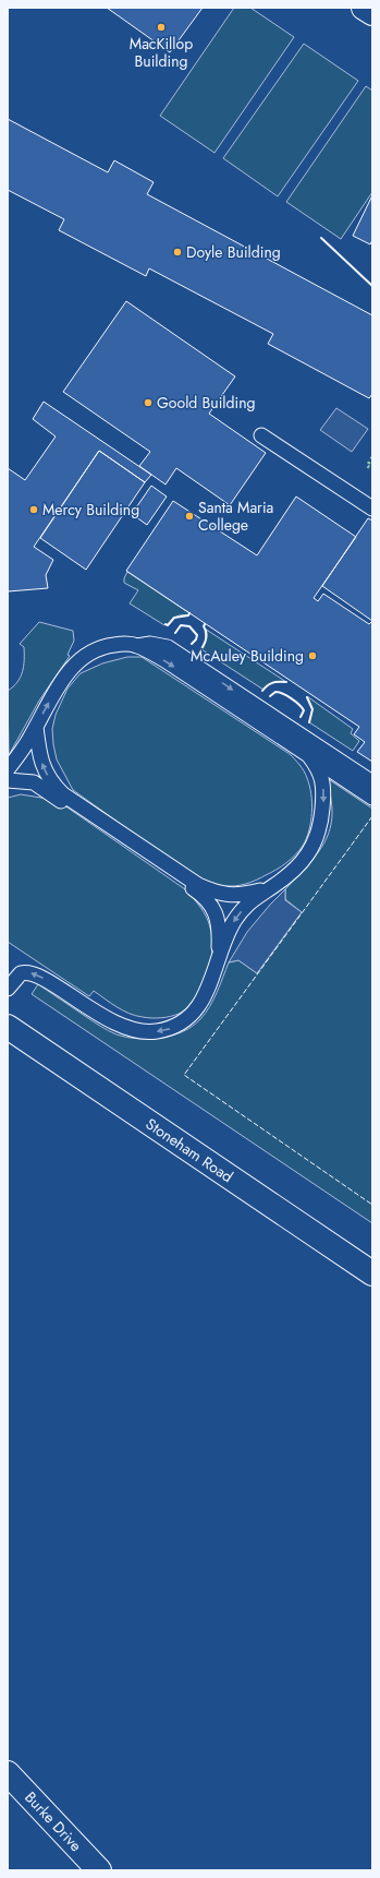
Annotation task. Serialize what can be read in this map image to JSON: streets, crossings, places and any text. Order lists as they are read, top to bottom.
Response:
{
  "streets": {
    "street": ["Stoneham Road", "Burke Drive"]
  },
  "places": [
    "MacKillop Building",
    "Doyle Building",
    "Goold Building",
    "Mercy Building",
    "Santa Maria College",
    "McAuley Building"
  ]
}
